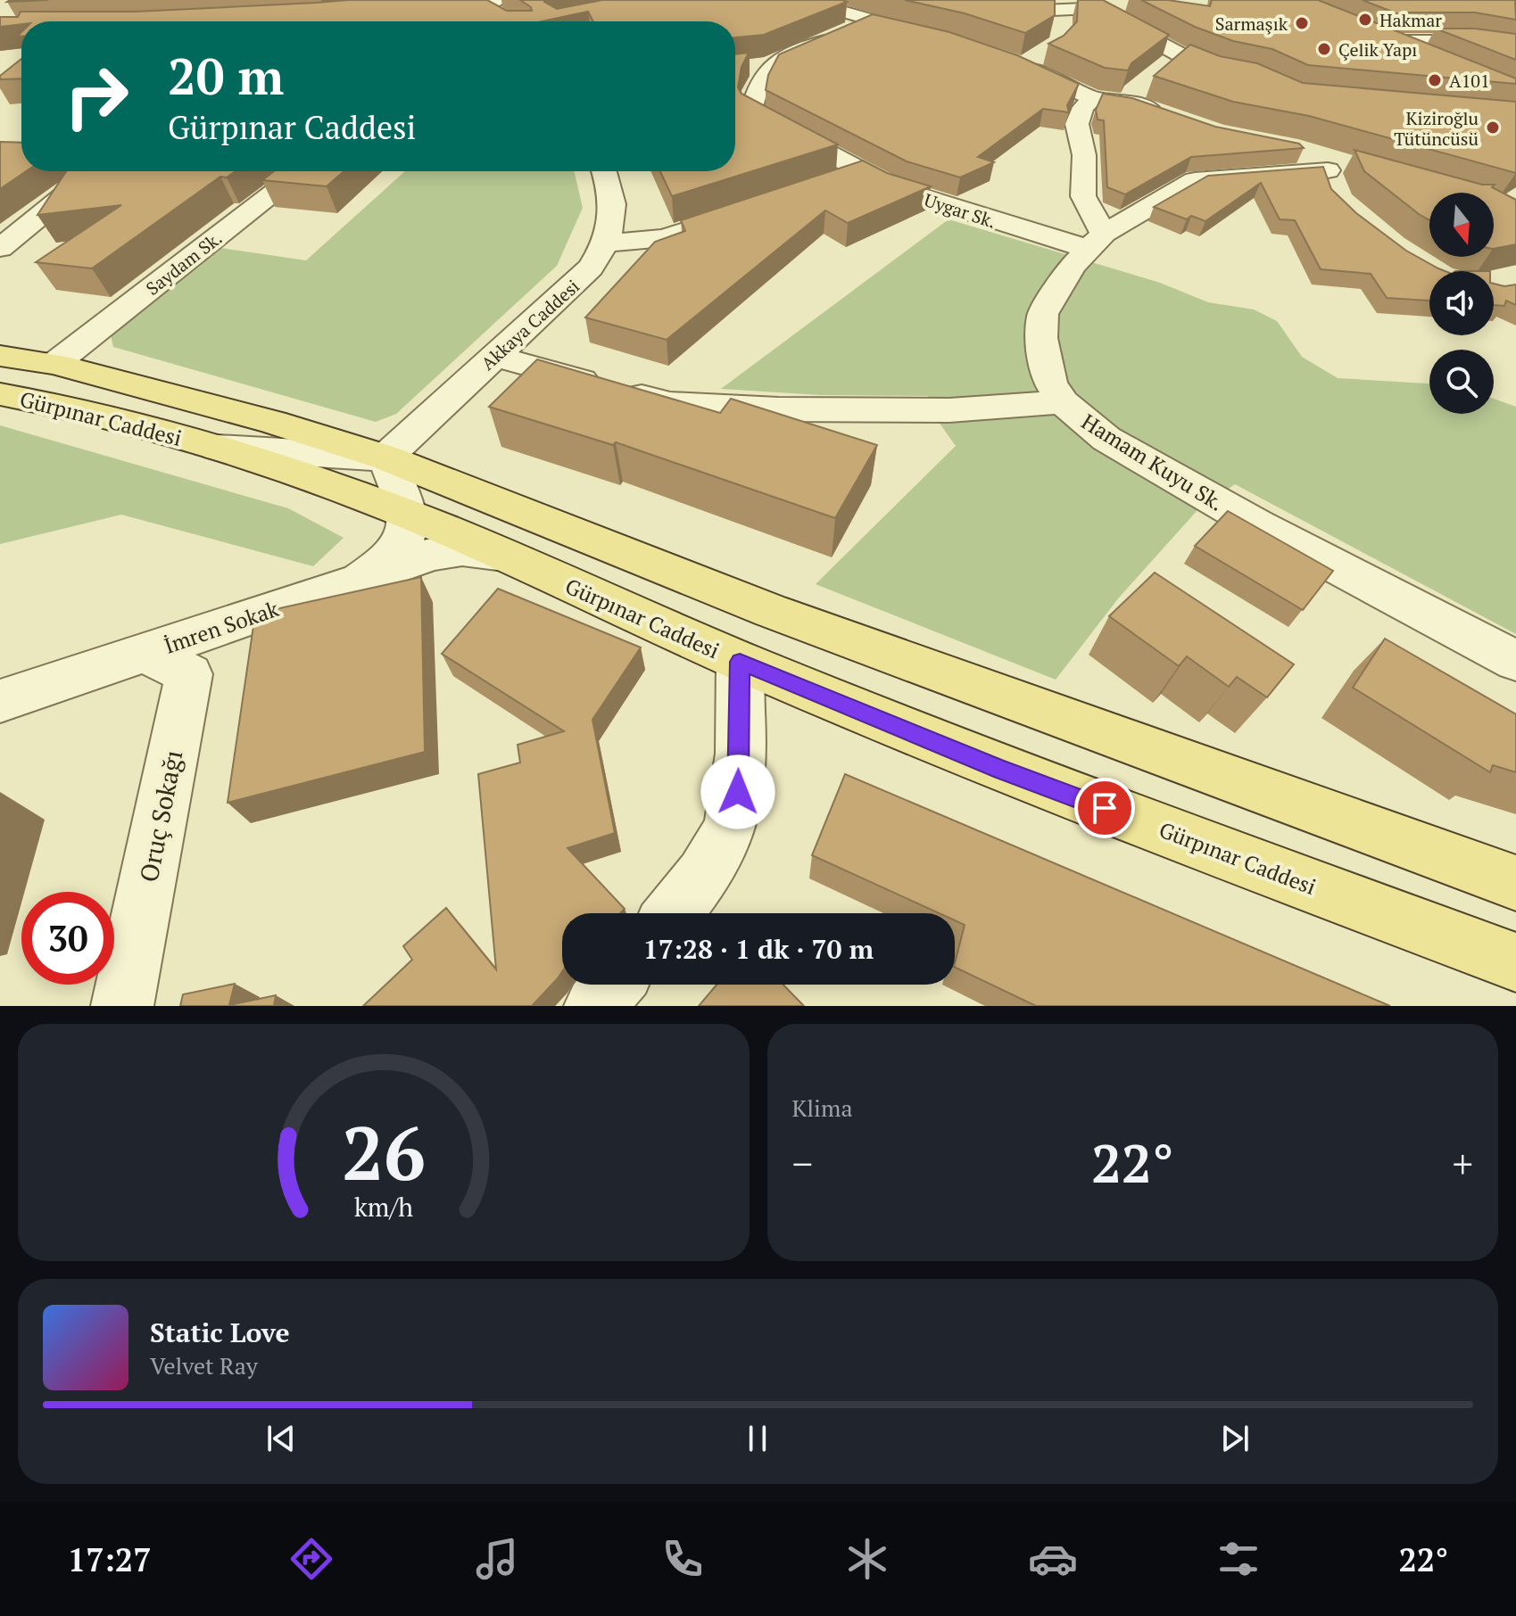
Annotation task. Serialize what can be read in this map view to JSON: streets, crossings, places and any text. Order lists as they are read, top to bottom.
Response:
{
  "streets": {
    "main road": ["Gürpınar Caddesi"],
    "street": [
      "Uygar Sk.",
      "Saydam Sk.",
      "Akkaya Caddesi",
      "Hamam Kuyu Sk.",
      "İmren Sokak",
      "Oruç Sokağı"
    ]
  },
  "crossings": [
    ["Uygar Sk.", "Hamam Kuyu Sk."],
    ["Saydam Sk.", "Gürpınar Caddesi"],
    ["Akkaya Caddesi", "Gürpınar Caddesi"],
    ["Gürpınar Caddesi", "İmren Sokak"],
    ["İmren Sokak", "Oruç Sokağı"]
  ],
  "places": [
    "Hakmar",
    "Sarmaşık",
    "Çelik Yapı",
    "A101",
    "Kiziroğlu Tütüncüsü"
  ],
  "north": "bottom",
  "page": {
    "turn": ["20 m", "Gürpınar Caddesi"],
    "limit": "30",
    "trip": "17:28 · 1 dk · 70 m",
    "tile": "Klima",
    "heat": ["−", "22°", "+"],
    "song": ["Static Love", "Velvet Ray"],
    "tabs": ["17:27", "22°"],
    "gauge": ["26", "km/h"]
  }
}
